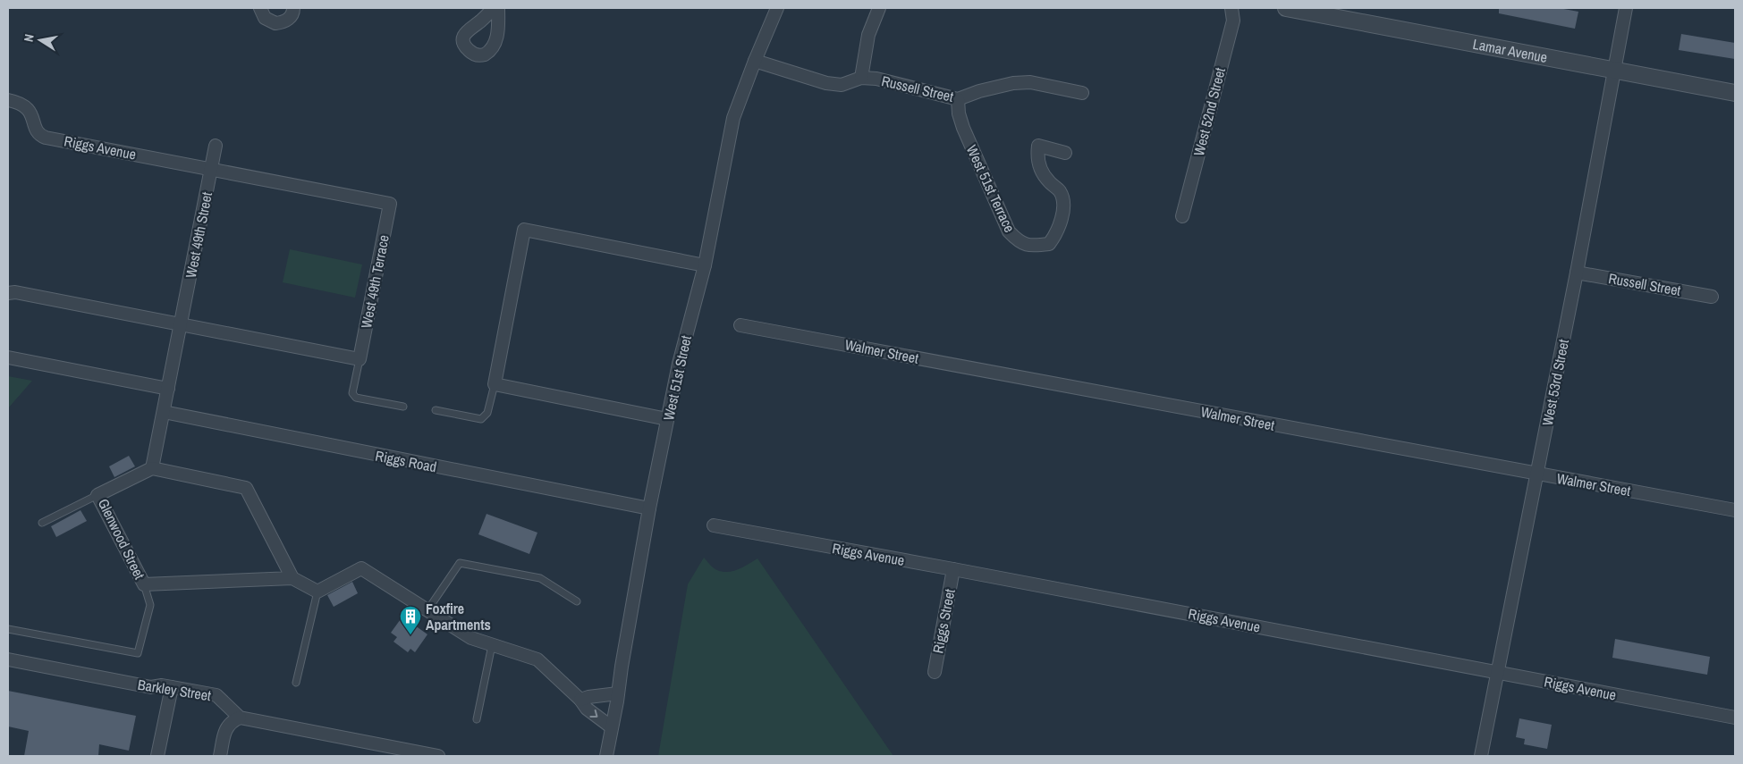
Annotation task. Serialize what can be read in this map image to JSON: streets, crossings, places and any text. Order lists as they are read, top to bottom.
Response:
{
  "streets": {
    "street": [
      "Lamar Avenue",
      "Russell Street",
      "West 52nd Street",
      "Riggs Avenue",
      "West 51st Terrace",
      "West 49th Street",
      "West 49th Terrace",
      "Walmer Street",
      "West 51st Street",
      "West 53rd Street",
      "Riggs Road",
      "Glenwood Street",
      "Riggs Street",
      "Barkley Street"
    ]
  },
  "crossings": [
    ["Lamar Avenue", "West 53rd Street"],
    ["Russell Street", "West 51st Terrace"],
    ["Russell Street", "West 51st Street"],
    ["Russell Street", "West 53rd Street"],
    ["Riggs Avenue", "West 49th Street"],
    ["Riggs Avenue", "West 49th Terrace"],
    ["Riggs Avenue", "West 53rd Street"],
    ["Riggs Avenue", "Riggs Street"],
    ["West 49th Street", "West 49th Terrace"],
    ["West 49th Street", "Riggs Road"],
    ["West 49th Street", "Glenwood Street"],
    ["Walmer Street", "West 53rd Street"],
    ["West 51st Street", "Riggs Road"]
  ],
  "places": {
    "building": ["Foxfire Apartments"]
  },
  "north": "left"
}
